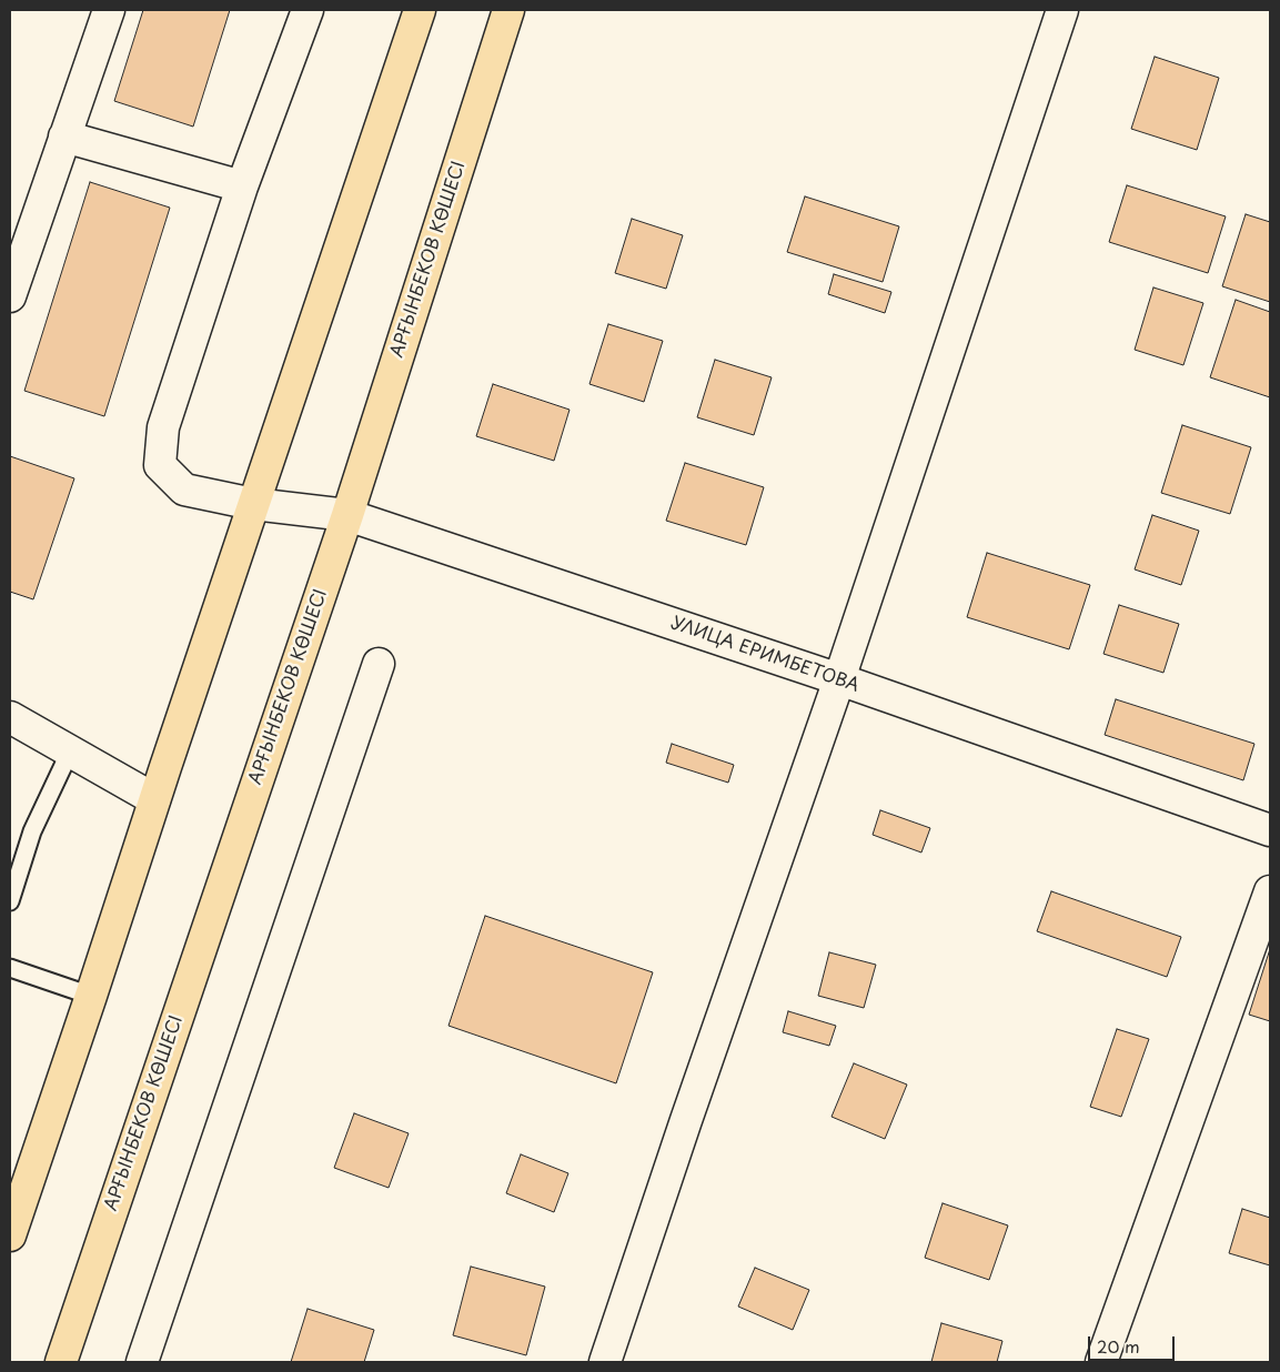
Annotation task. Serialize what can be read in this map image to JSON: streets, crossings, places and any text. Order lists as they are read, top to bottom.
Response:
{
  "streets": {
    "main road": ["АРҒЫНБЕКОВ КӨШЕСІ"],
    "street": ["УЛИЦА ЕРИМБЕТОВА"]
  },
  "crossings": [
    ["АРҒЫНБЕКОВ КӨШЕСІ", "УЛИЦА ЕРИМБЕТОВА"]
  ],
  "scale_bar": "20 m"
}
